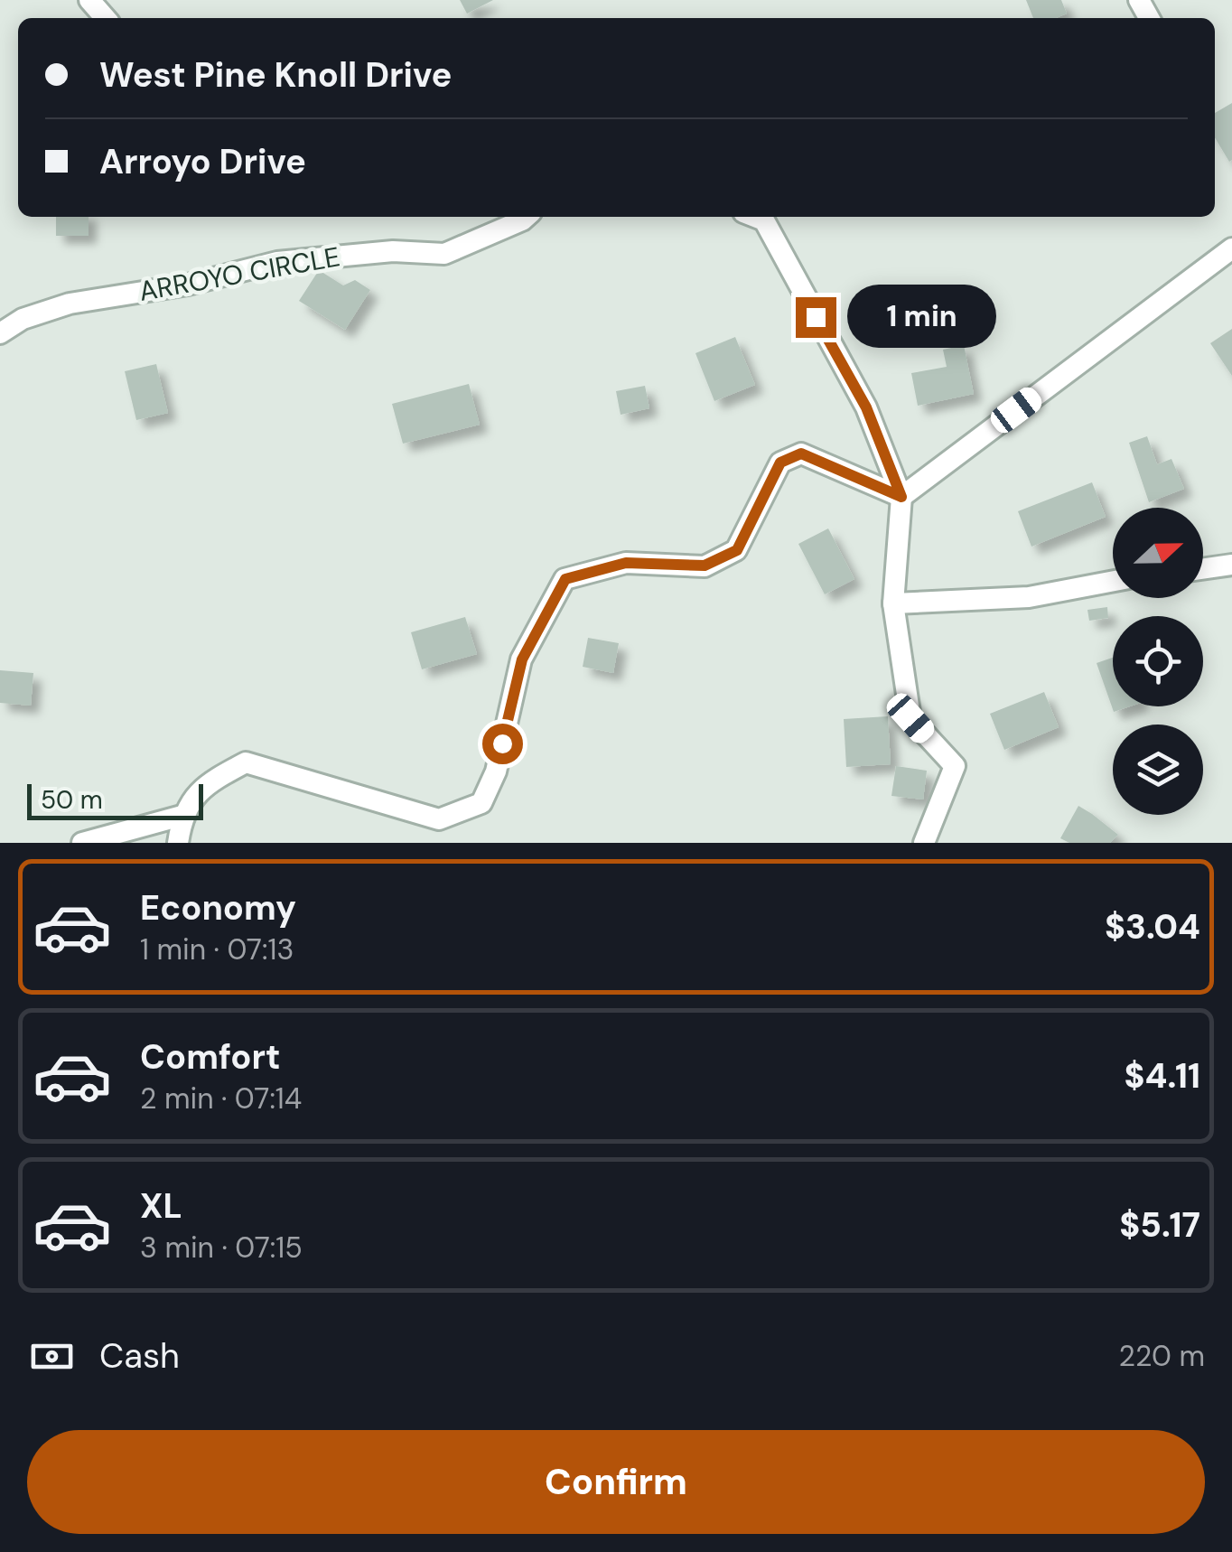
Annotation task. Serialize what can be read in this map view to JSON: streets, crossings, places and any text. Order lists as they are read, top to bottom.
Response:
{
  "streets": {
    "street": ["ARROYO CIRCLE"]
  },
  "scale_bar": "50 m",
  "north": "right",
  "page": {
    "banner": ["West Pine Knoll Drive", "Arroyo Drive"],
    "bubble": "1 min",
    "scale": "50 m",
    "list": [
      {
        "name": "Economy",
        "note": "1 min · 07:13",
        "value": "$3.04"
      },
      {
        "name": "Comfort",
        "note": "2 min · 07:14",
        "value": "$4.11"
      },
      {
        "name": "XL",
        "note": "3 min · 07:15",
        "value": "$5.17"
      }
    ],
    "pay": ["Cash", "220 m"],
    "buttons": "Confirm"
  }
}
